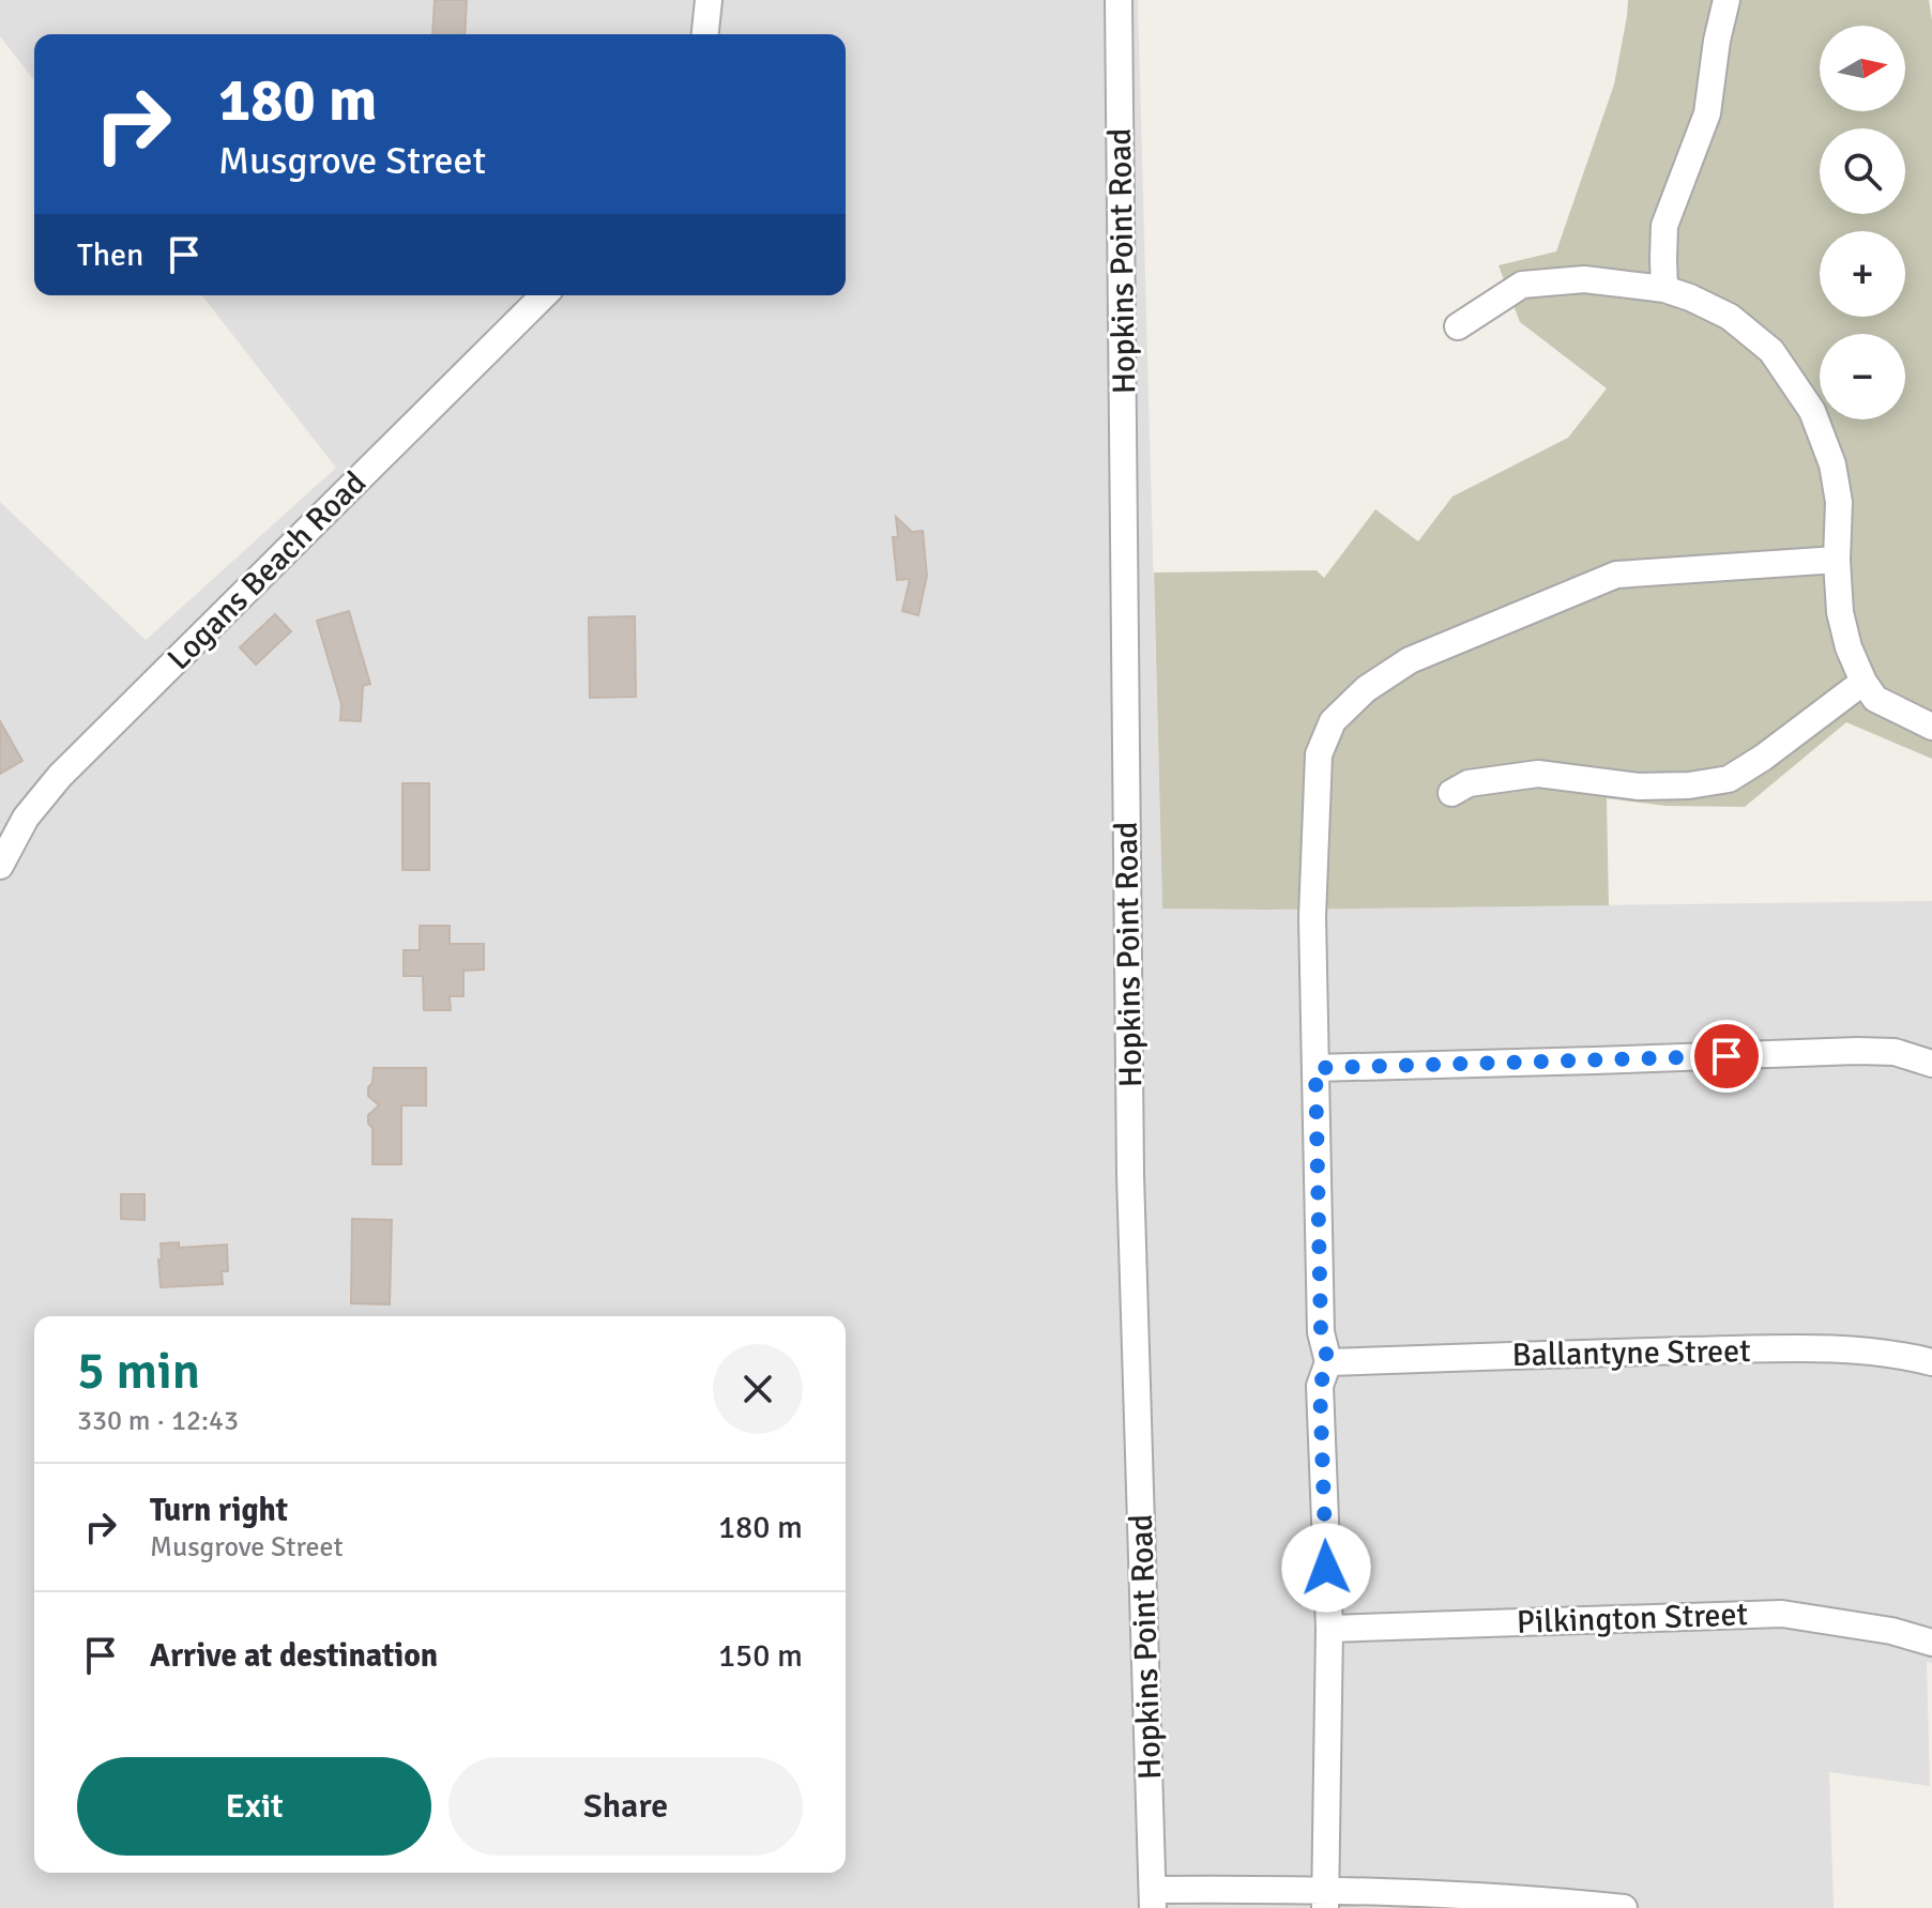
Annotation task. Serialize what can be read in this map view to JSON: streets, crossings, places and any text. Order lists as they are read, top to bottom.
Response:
{
  "streets": {
    "street": [
      "Hopkins Point Road",
      "Logans Beach Road",
      "Ballantyne Street",
      "Pilkington Street"
    ]
  },
  "north": "right",
  "page": {
    "map_buttons": ["+", "−"],
    "turn": ["180 m", "Musgrove Street"],
    "then": "Then",
    "heading": ["5 min", "330 m · 12:43"],
    "list": [
      {
        "name": "Turn right",
        "note": "Musgrove Street",
        "value": "180 m"
      },
      {
        "name": "Arrive at destination",
        "value": "150 m"
      }
    ],
    "buttons": ["Exit", "Share"]
  }
}
